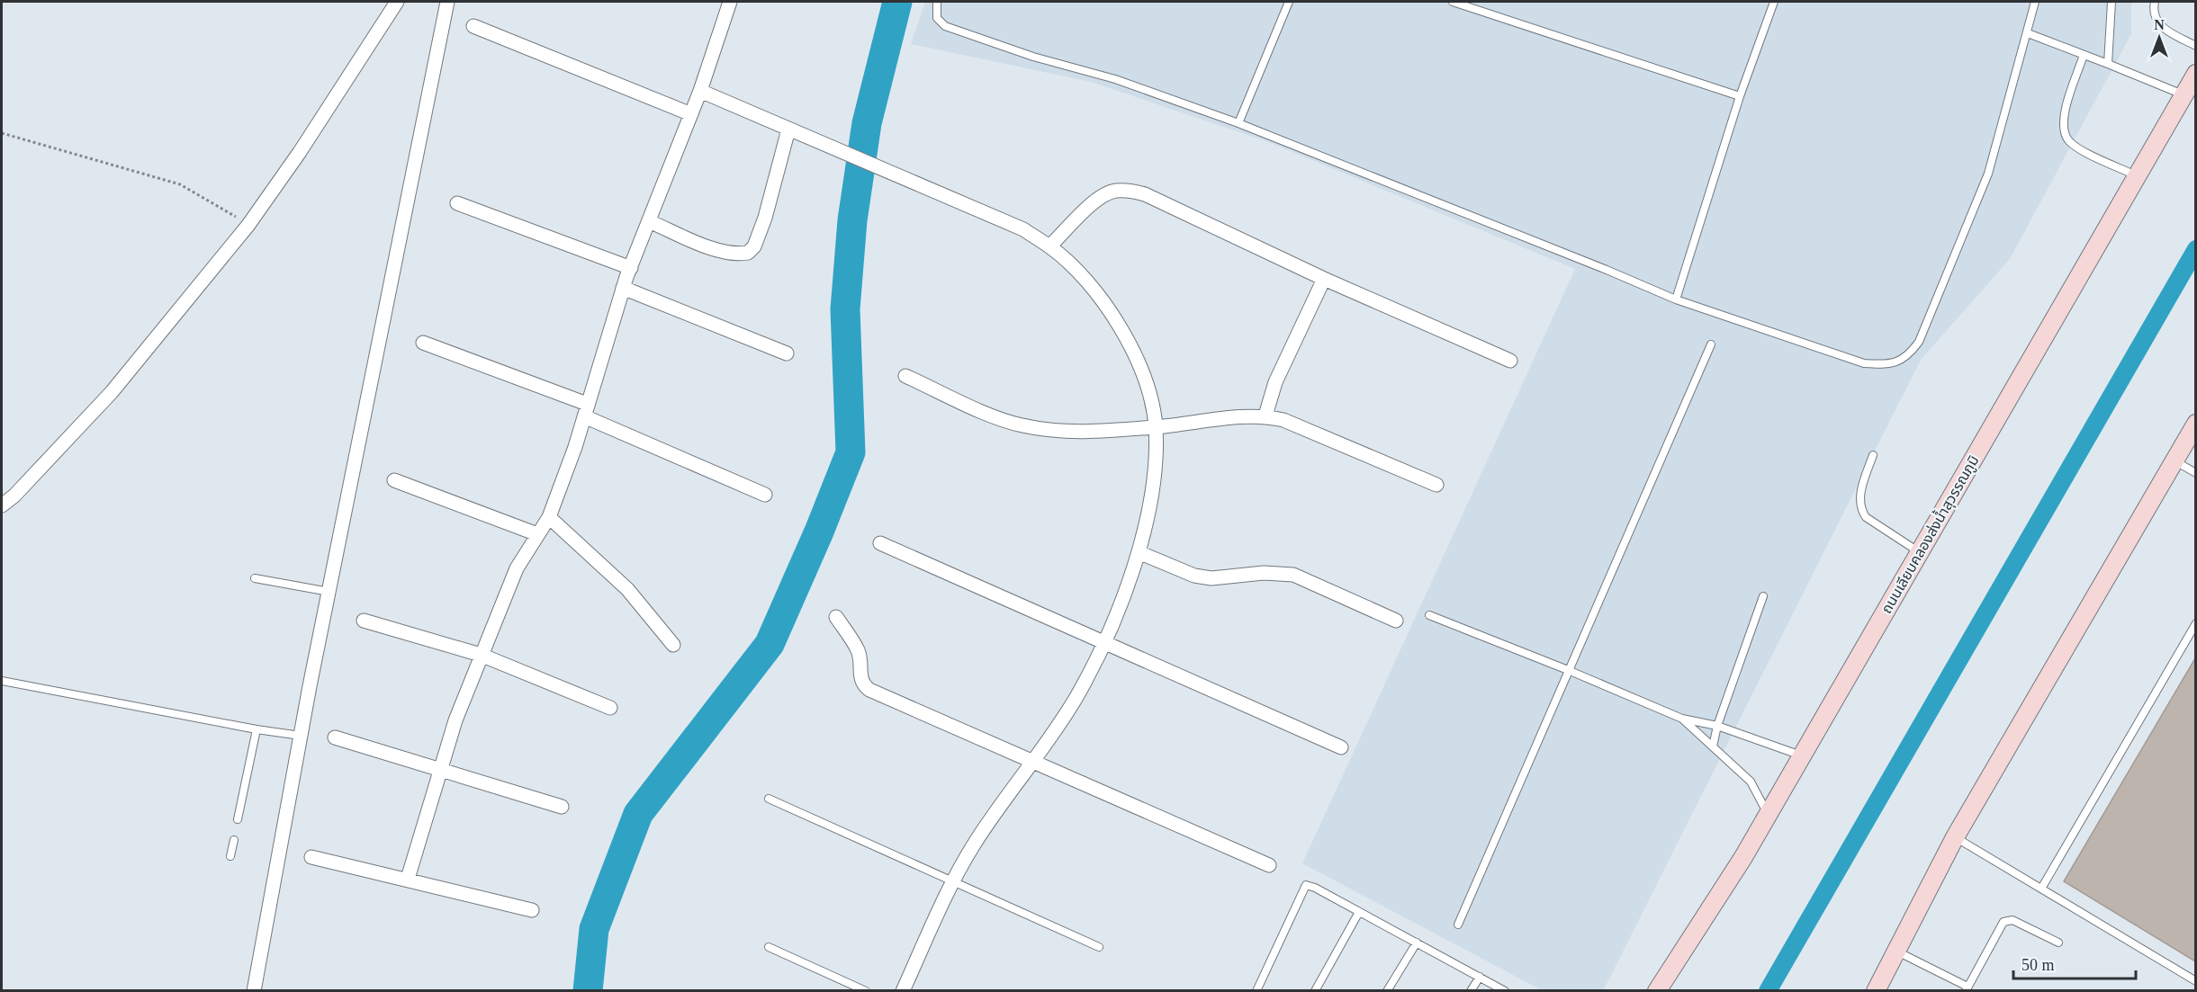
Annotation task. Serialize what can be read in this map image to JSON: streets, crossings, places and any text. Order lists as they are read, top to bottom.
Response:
{
  "streets": {
    "main road": ["ถนนเลียบคลองส่งน้ำสุวรรณภูมิ"]
  },
  "scale_bar": "50 m",
  "north": "top"
}
